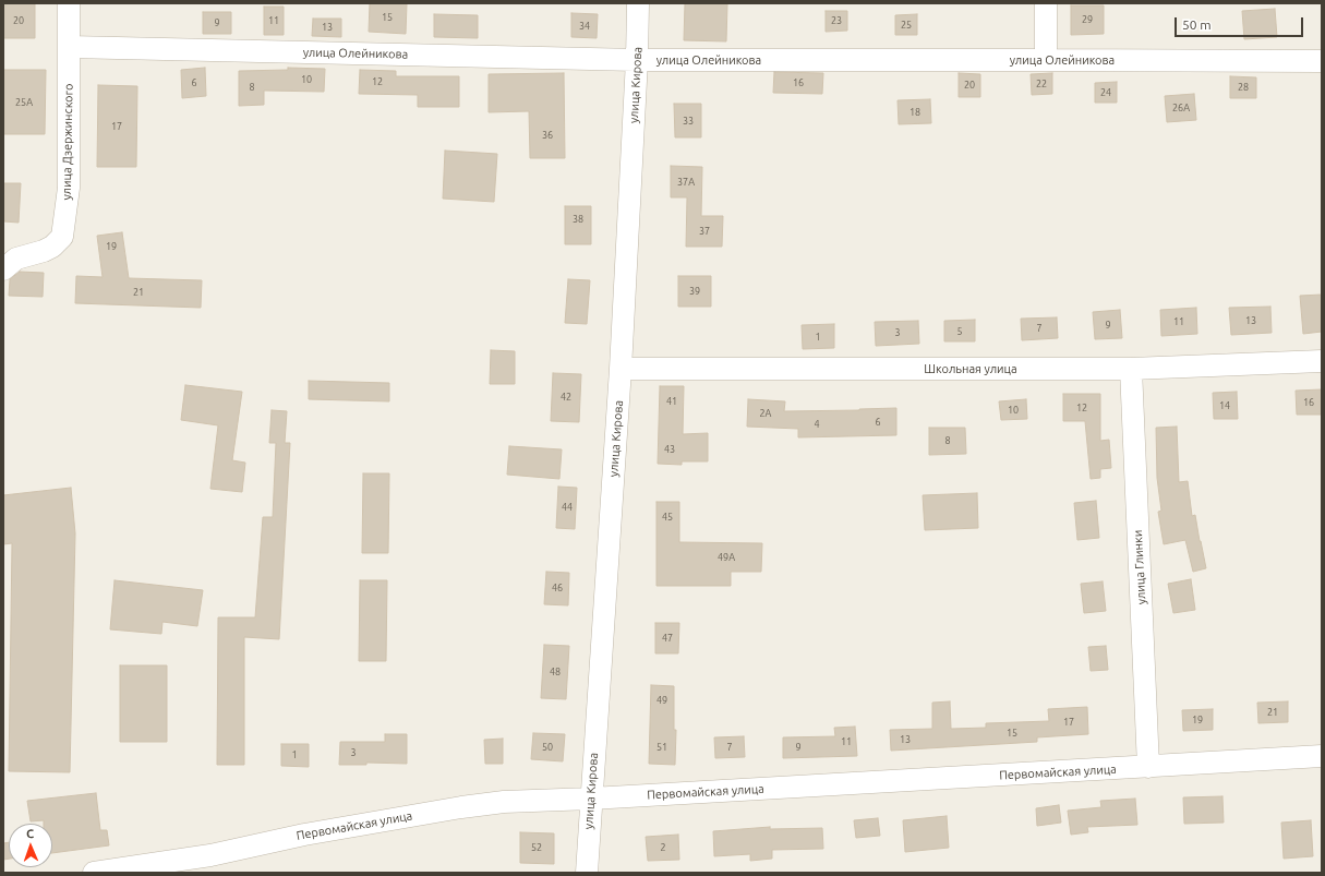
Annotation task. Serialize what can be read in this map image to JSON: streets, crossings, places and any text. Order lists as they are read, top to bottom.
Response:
{
  "streets": {
    "street": [
      "улица Олейникова",
      "улица Кирова",
      "улица Дзержинского",
      "Школьная улица",
      "улица Глинки",
      "Первомайская улица"
    ]
  },
  "crossings": [
    ["улица Олейникова", "улица Кирова"],
    ["улица Олейникова", "улица Дзержинского"],
    ["улица Кирова", "Школьная улица"],
    ["улица Кирова", "Первомайская улица"],
    ["Школьная улица", "улица Глинки"],
    ["улица Глинки", "Первомайская улица"]
  ],
  "house_numbers": [
    "15",
    "29",
    "20",
    "11",
    "23",
    "9",
    "25",
    "34",
    "13",
    "10",
    "12",
    "6",
    "16",
    "22",
    "20",
    "8",
    "28",
    "24",
    "25А",
    "26А",
    "18",
    "33",
    "17",
    "36",
    "37А",
    "38",
    "37",
    "19",
    "39",
    "21",
    "13",
    "11",
    "9",
    "7",
    "5",
    "3",
    "1",
    "42",
    "41",
    "16",
    "14",
    "12",
    "10",
    "2А",
    "6",
    "4",
    "8",
    "43",
    "44",
    "45",
    "49А",
    "46",
    "47",
    "48",
    "49",
    "21",
    "19",
    "17",
    "15",
    "13",
    "11",
    "50",
    "51",
    "7",
    "9",
    "3",
    "1",
    "52",
    "2"
  ],
  "scale_bar": "50 m",
  "north": "top"
}
